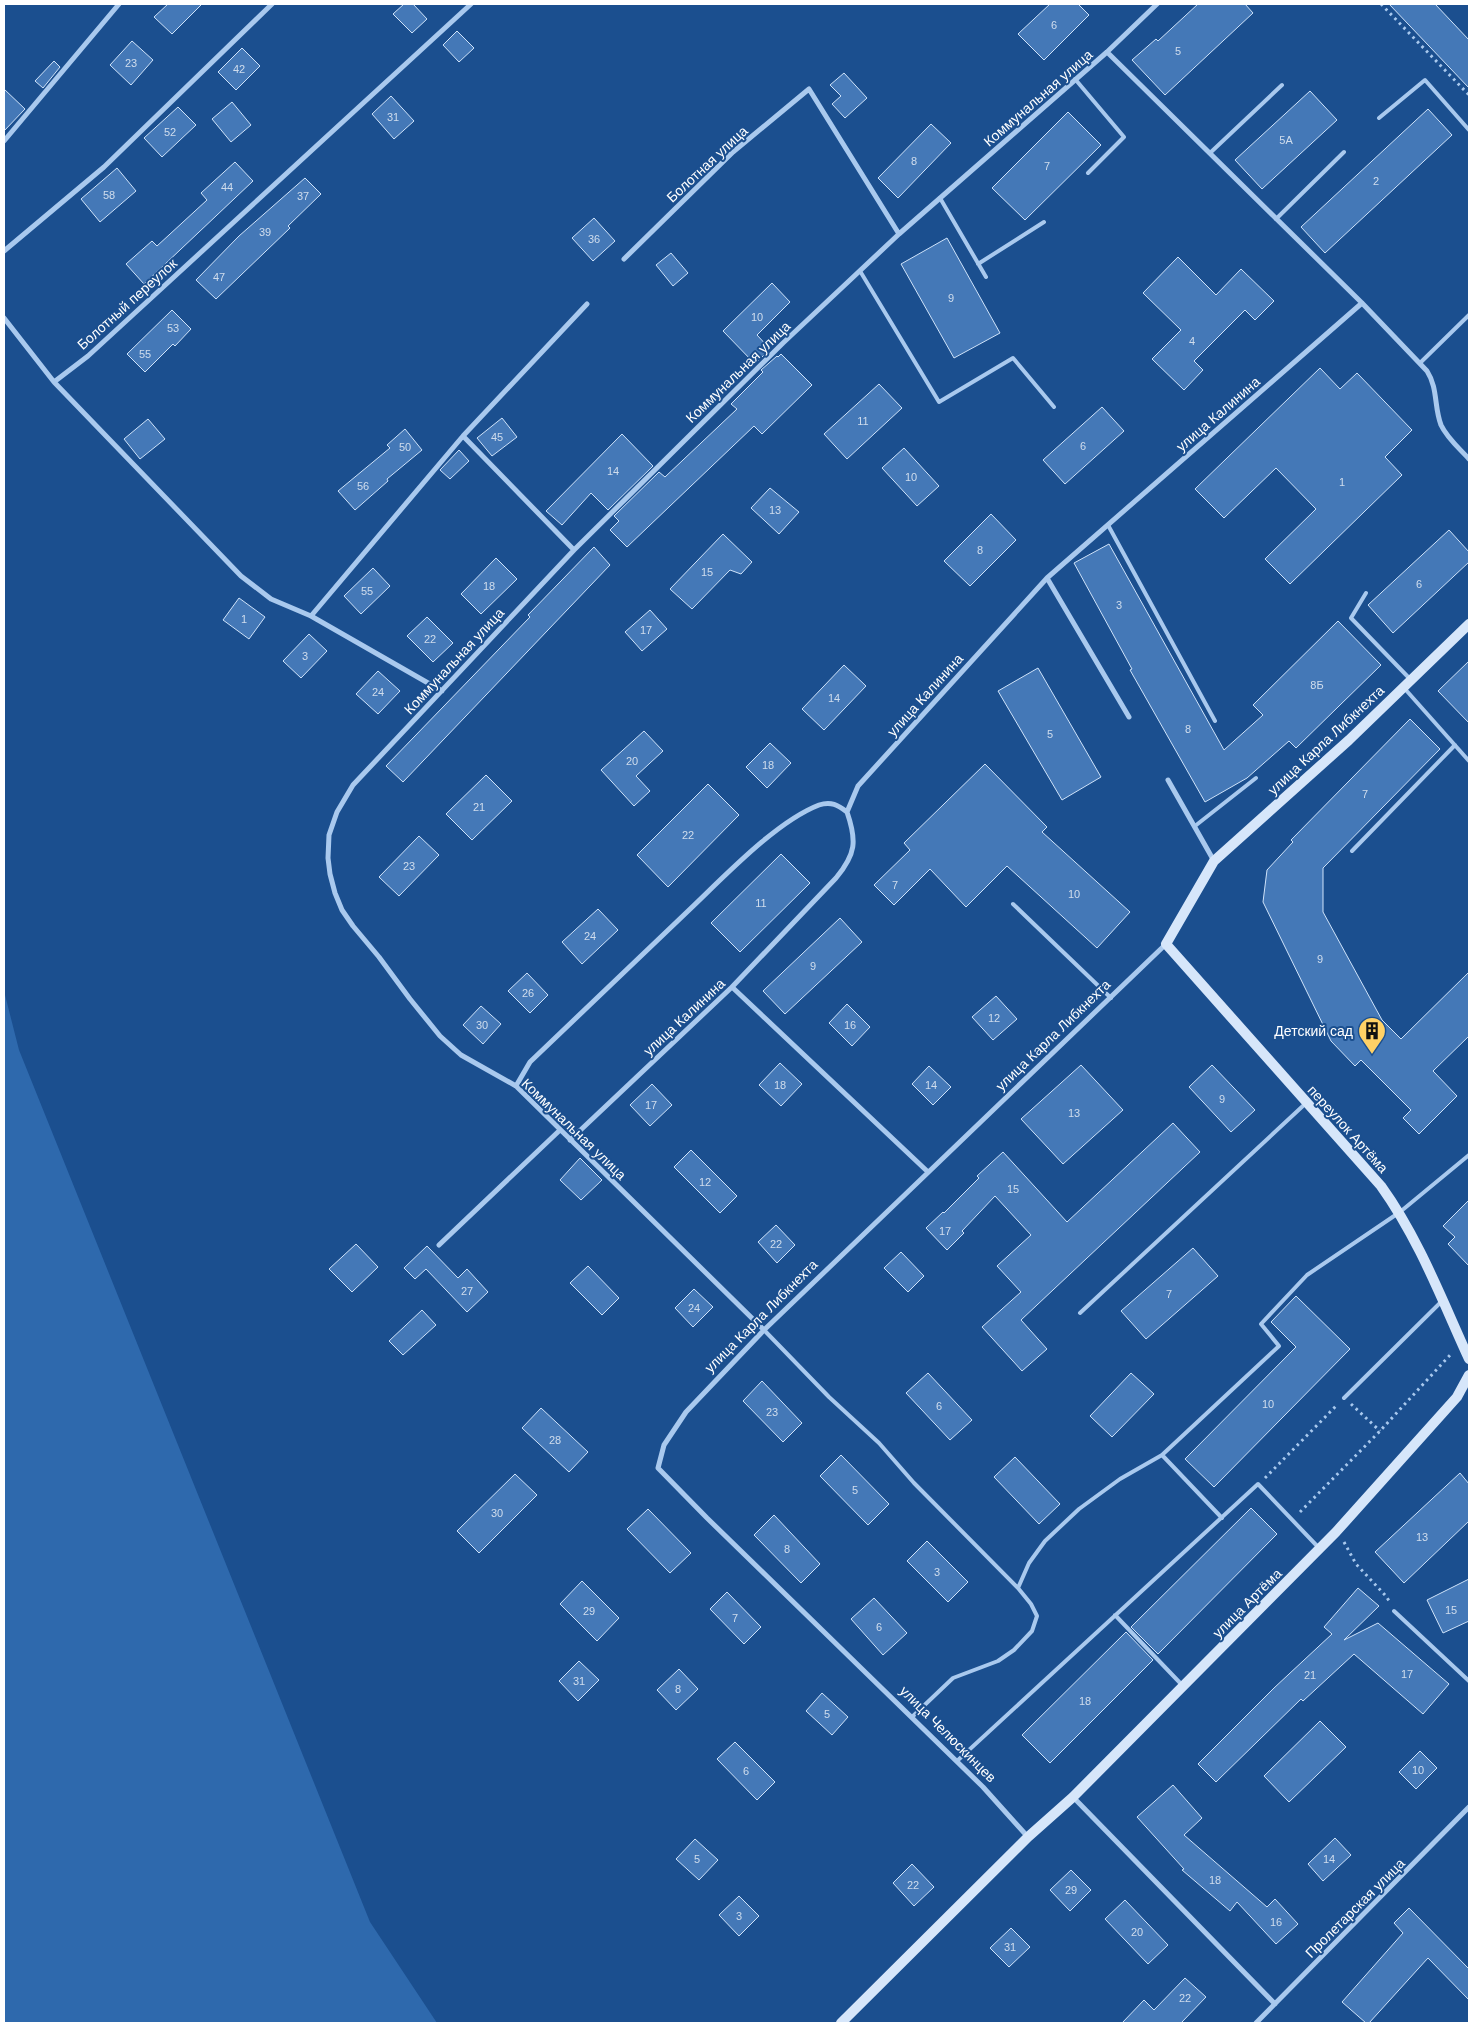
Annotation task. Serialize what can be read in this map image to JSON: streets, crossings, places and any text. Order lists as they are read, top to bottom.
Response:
{
  "streets": {
    "street": [
      "Коммунальная улица",
      "Болотная улица",
      "Болотный переулок",
      "улица Калинина",
      "улица Карла Либкнехта",
      "переулок Артёма",
      "улица Артёма",
      "улица Челюскинцев",
      "Пролетарская улица"
    ]
  },
  "crossings": [
    ["Коммунальная улица", "Болотная улица"],
    ["Коммунальная улица", "улица Калинина"],
    ["Коммунальная улица", "улица Карла Либкнехта"],
    ["улица Карла Либкнехта", "переулок Артёма"],
    ["улица Карла Либкнехта", "улица Челюскинцев"],
    ["улица Артёма", "улица Челюскинцев"]
  ],
  "places": {
    "building": ["Детский сад"]
  },
  "house_numbers": [
    "6",
    "5",
    "23",
    "42",
    "31",
    "52",
    "5А",
    "8",
    "7",
    "2",
    "44",
    "58",
    "37",
    "39",
    "36",
    "47",
    "9",
    "10",
    "53",
    "4",
    "55",
    "11",
    "45",
    "6",
    "50",
    "14",
    "10",
    "1",
    "56",
    "13",
    "8",
    "15",
    "6",
    "18",
    "55",
    "3",
    "1",
    "17",
    "22",
    "3",
    "8Б",
    "24",
    "14",
    "8",
    "5",
    "20",
    "18",
    "7",
    "21",
    "22",
    "23",
    "7",
    "10",
    "11",
    "24",
    "9",
    "9",
    "26",
    "12",
    "30",
    "16",
    "18",
    "14",
    "9",
    "17",
    "13",
    "12",
    "15",
    "17",
    "22",
    "27",
    "7",
    "24",
    "10",
    "6",
    "23",
    "28",
    "5",
    "30",
    "13",
    "8",
    "3",
    "15",
    "29",
    "7",
    "6",
    "17",
    "21",
    "31",
    "8",
    "18",
    "5",
    "10",
    "6",
    "5",
    "14",
    "18",
    "22",
    "29",
    "3",
    "16",
    "20",
    "31",
    "22"
  ]
}
